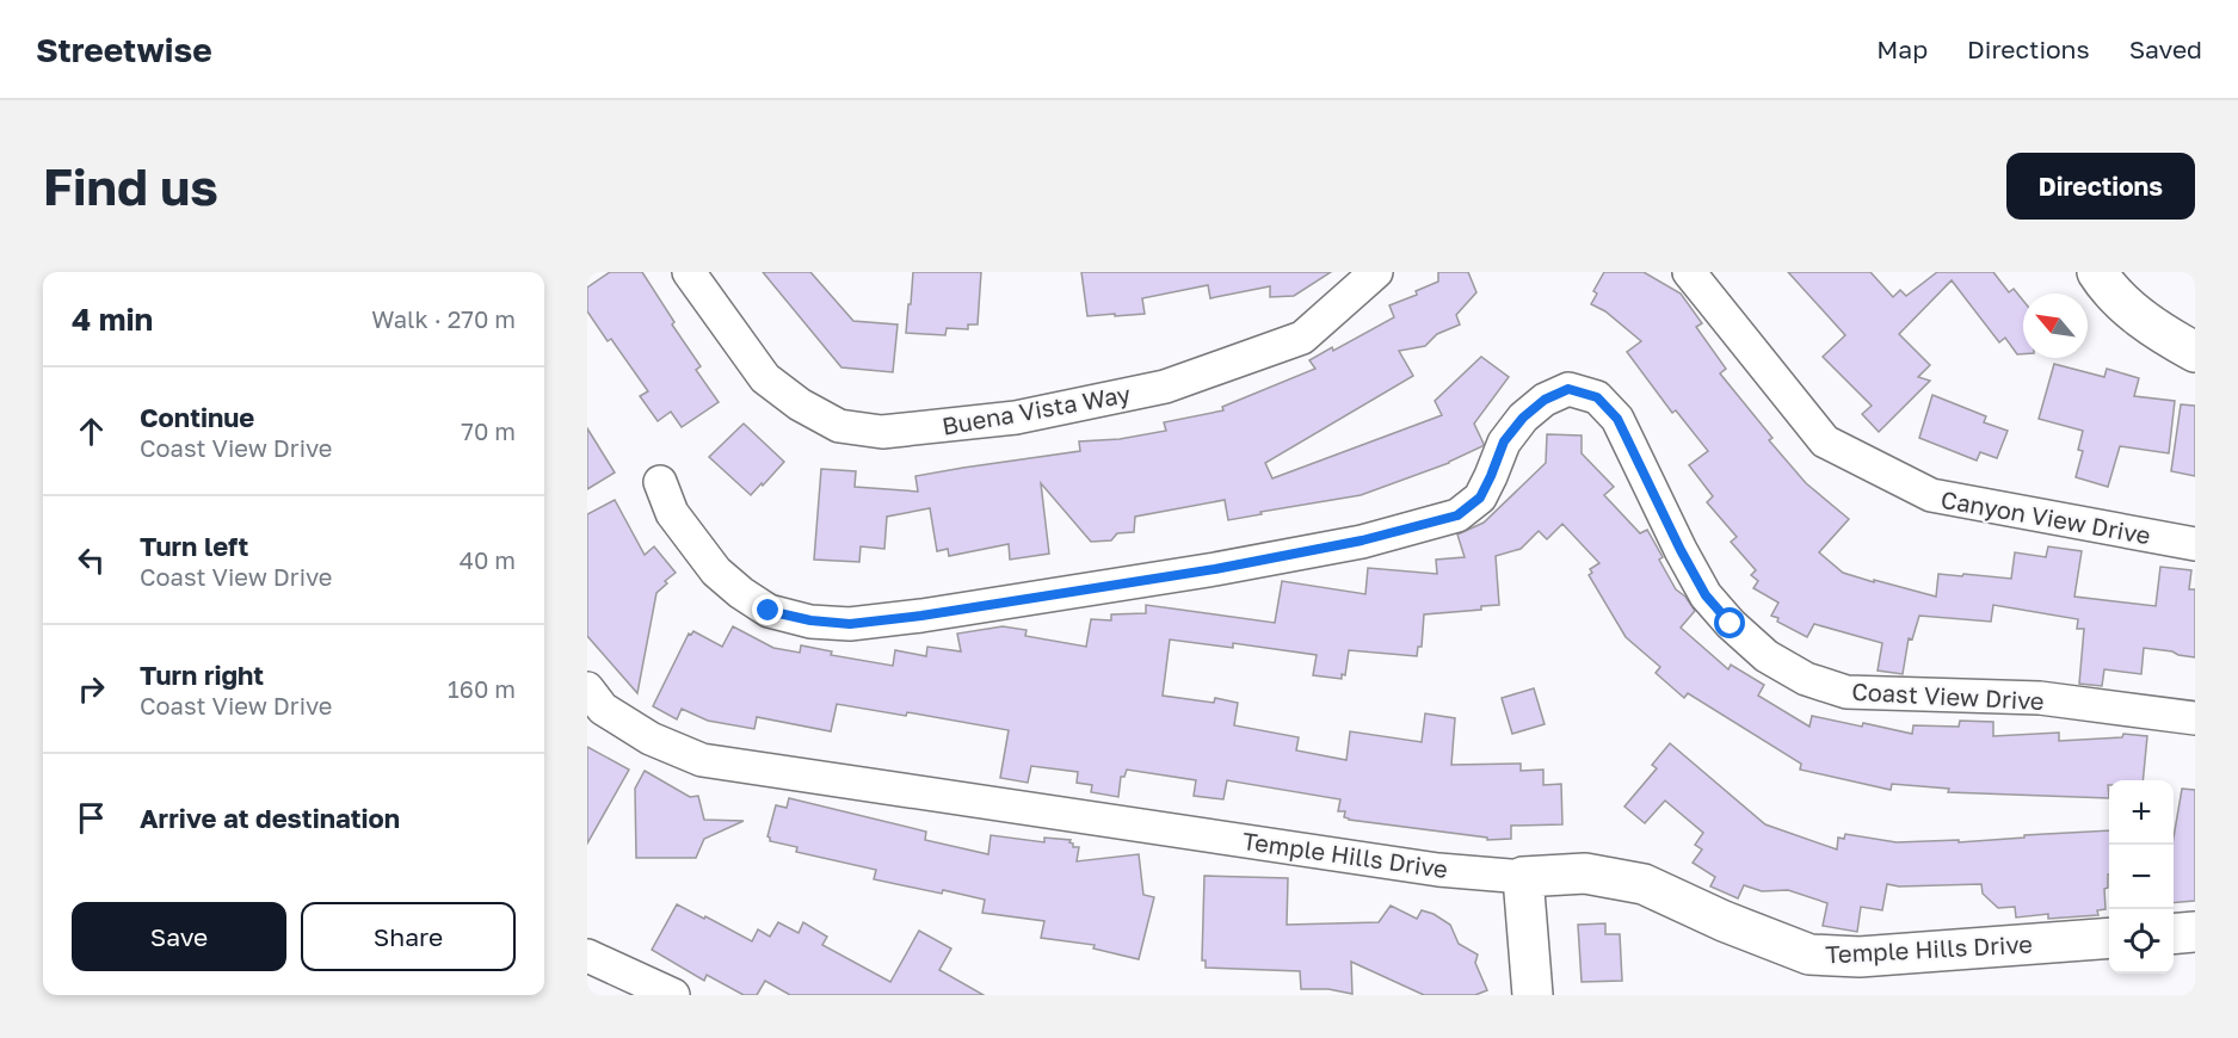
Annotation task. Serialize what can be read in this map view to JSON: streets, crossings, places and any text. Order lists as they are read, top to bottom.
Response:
{
  "streets": {
    "street": [
      "Buena Vista Way",
      "Canyon View Drive",
      "Coast View Drive",
      "Temple Hills Drive"
    ]
  },
  "north": "top left",
  "page": {
    "header": "Streetwise",
    "nav": ["Map", "Directions", "Saved"],
    "buttons": [
      "Directions",
      ["Save", "Share"]
    ],
    "title": "Find us",
    "heading": ["4 min", "Walk · 270 m"],
    "list": [
      ["Continue", "Coast View Drive", "70 m"],
      ["Turn left", "Coast View Drive", "40 m"],
      ["Turn right", "Coast View Drive", "160 m"],
      "Arrive at destination"
    ],
    "map_buttons": ["+", "−"]
  }
}
